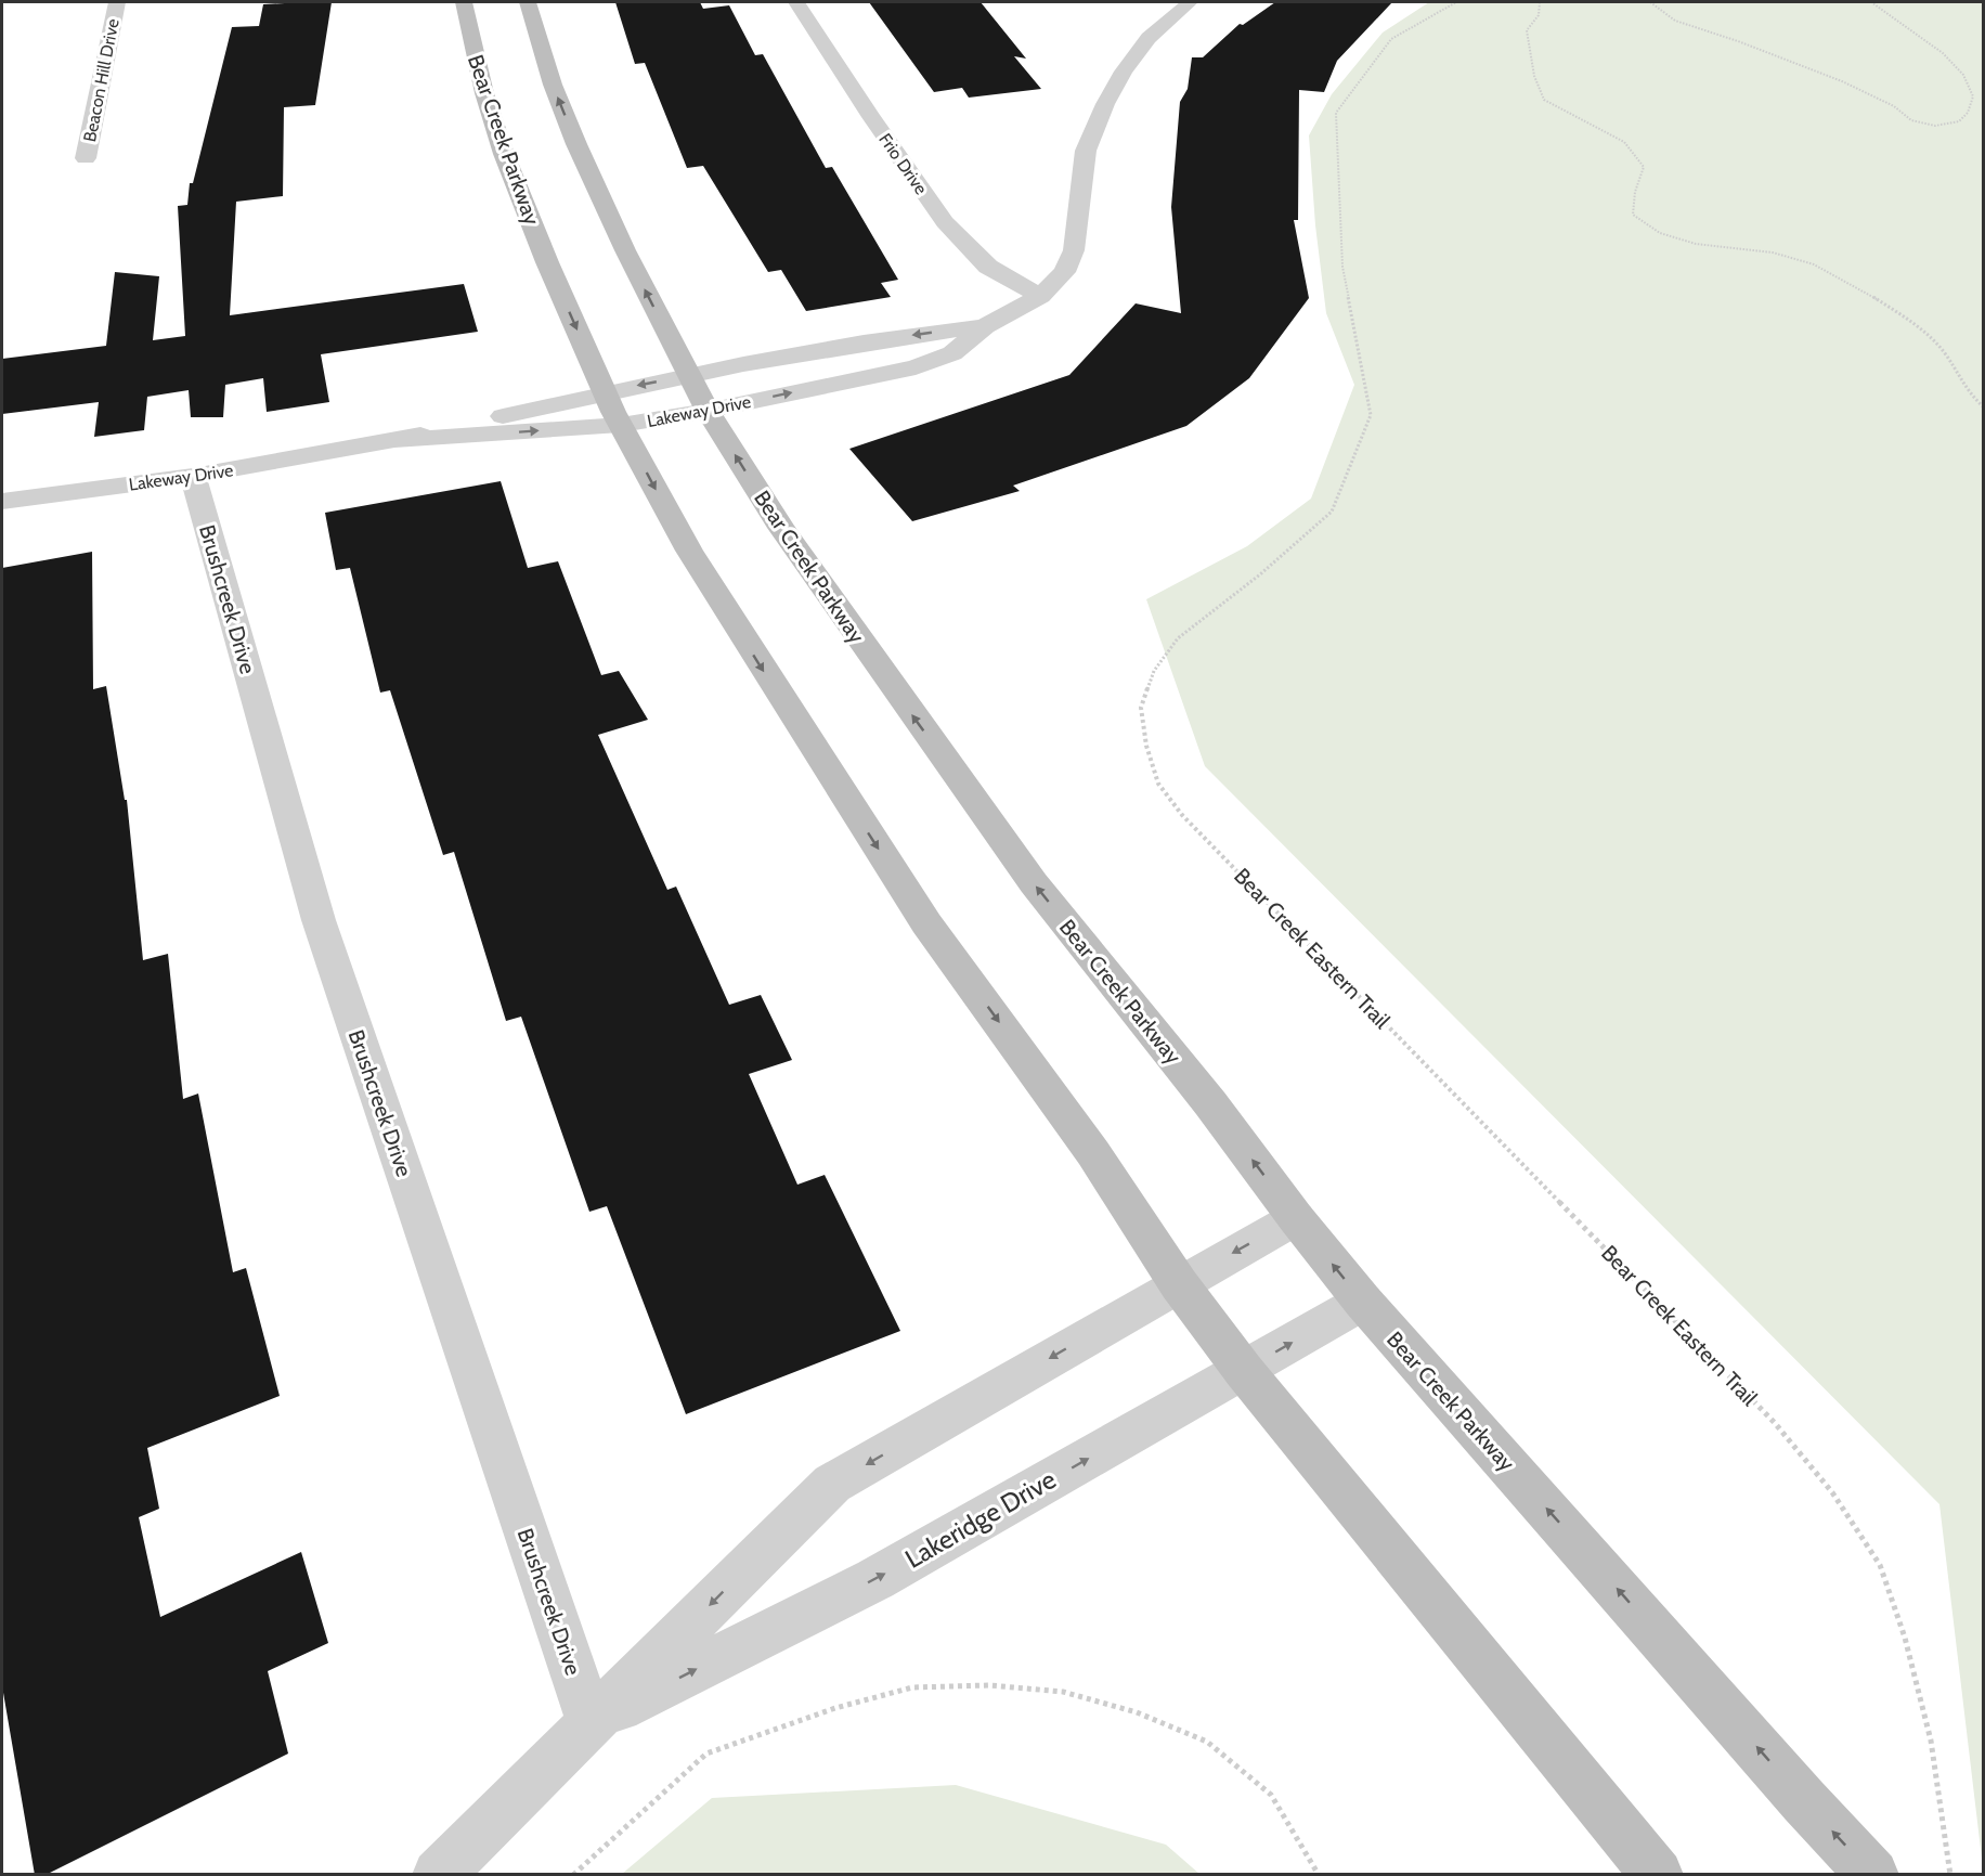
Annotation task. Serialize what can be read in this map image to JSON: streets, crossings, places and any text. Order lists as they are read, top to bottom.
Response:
{
  "streets": {
    "main road": ["Bear Creek Parkway"],
    "street": [
      "Beacon Hill Drive",
      "Frio Drive",
      "Lakeway Drive",
      "Brushcreek Drive",
      "Lakeridge Drive"
    ],
    "path": ["Bear Creek Eastern Trail"]
  },
  "crossings": [
    ["Bear Creek Parkway", "Lakeway Drive"],
    ["Bear Creek Parkway", "Lakeridge Drive"],
    ["Frio Drive", "Lakeway Drive"],
    ["Lakeway Drive", "Brushcreek Drive"],
    ["Brushcreek Drive", "Lakeridge Drive"]
  ]
}
